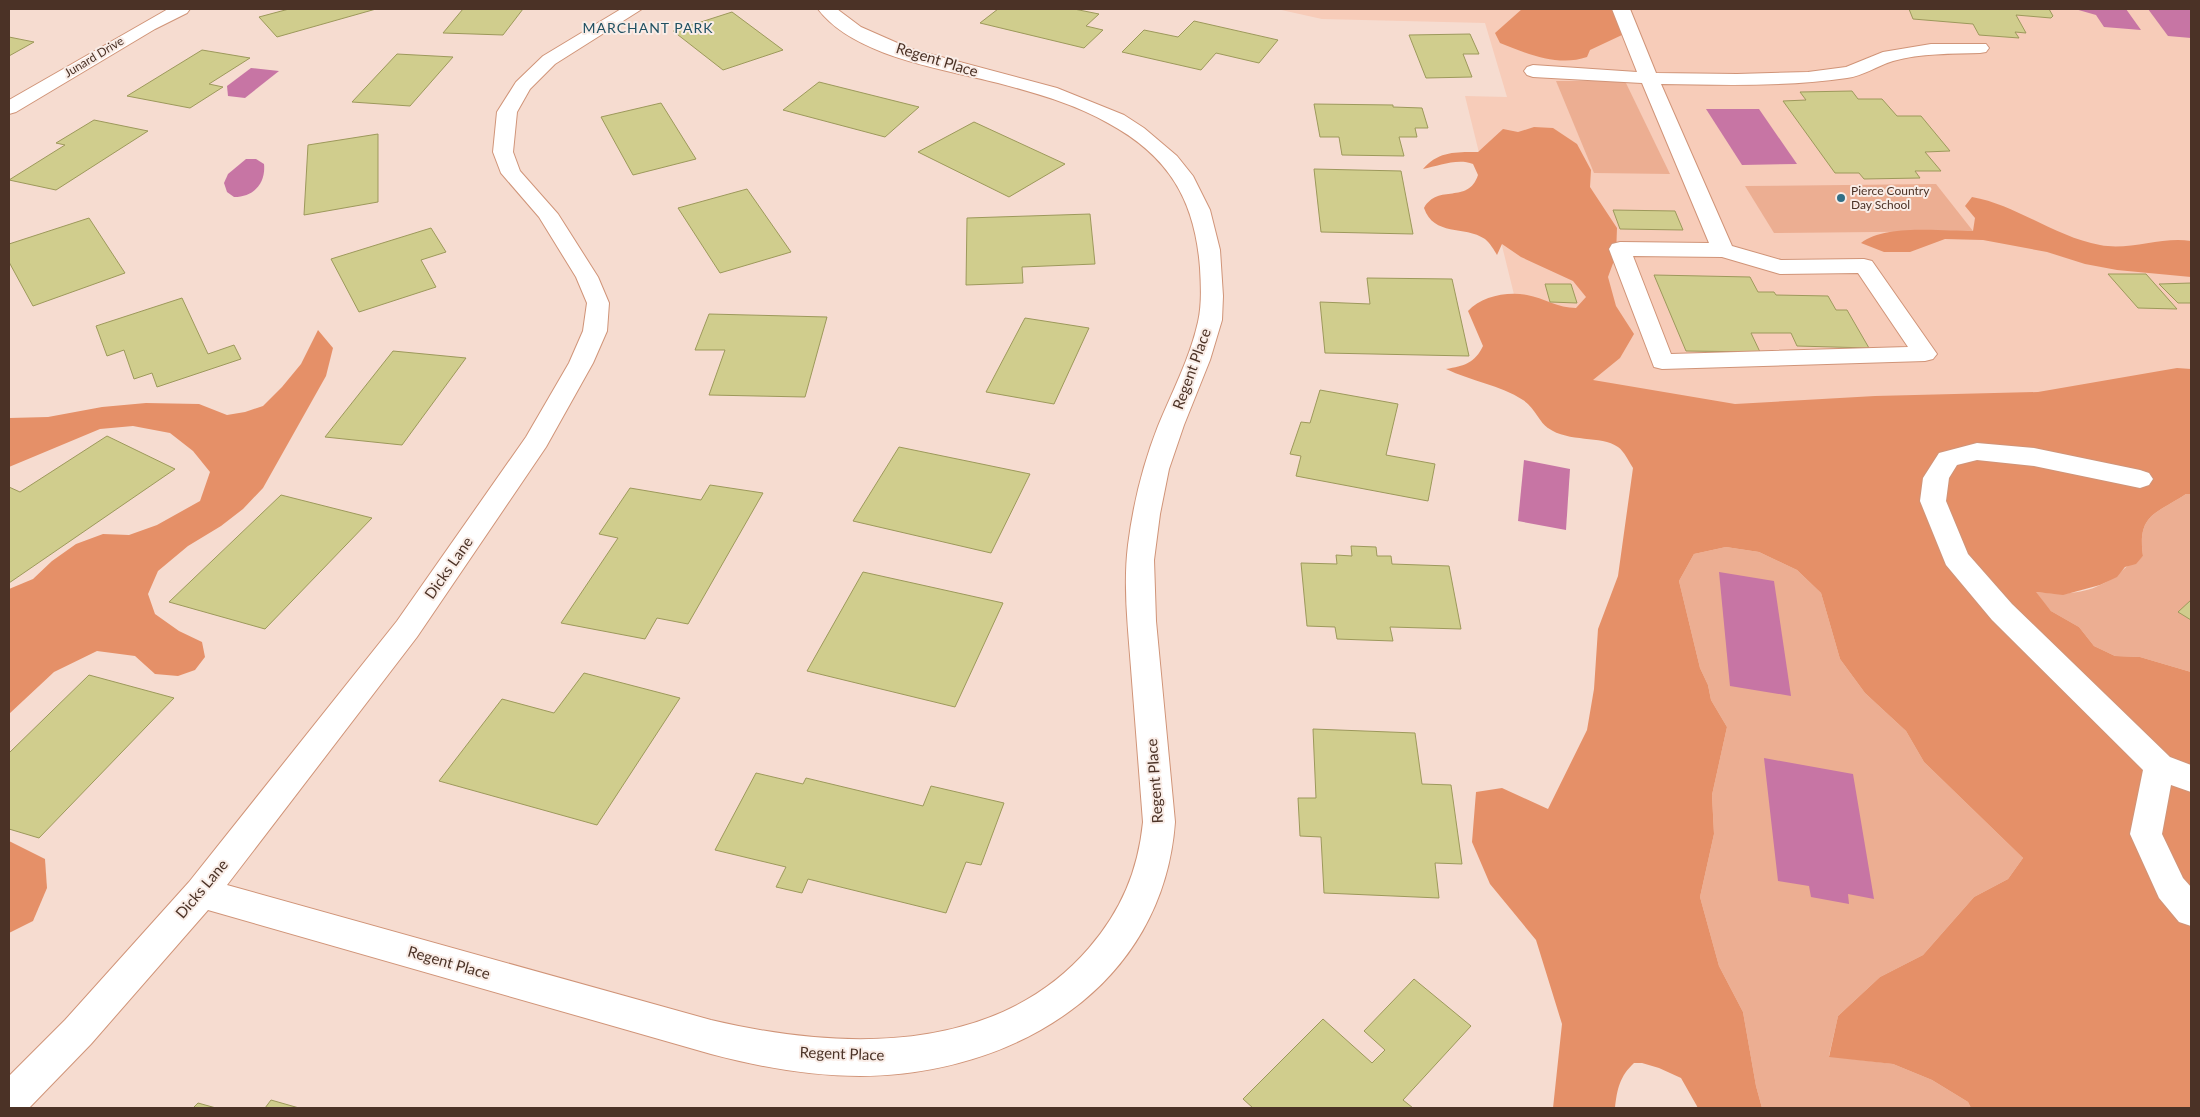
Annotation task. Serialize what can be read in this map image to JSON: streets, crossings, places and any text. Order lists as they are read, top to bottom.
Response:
{
  "streets": {
    "street": ["Junard Drive", "Regent Place", "Dicks Lane"]
  },
  "crossings": [
    ["Regent Place", "Dicks Lane"]
  ],
  "districts": ["MARCHANT PARK"],
  "places": ["Pierce Country Day School"]
}
